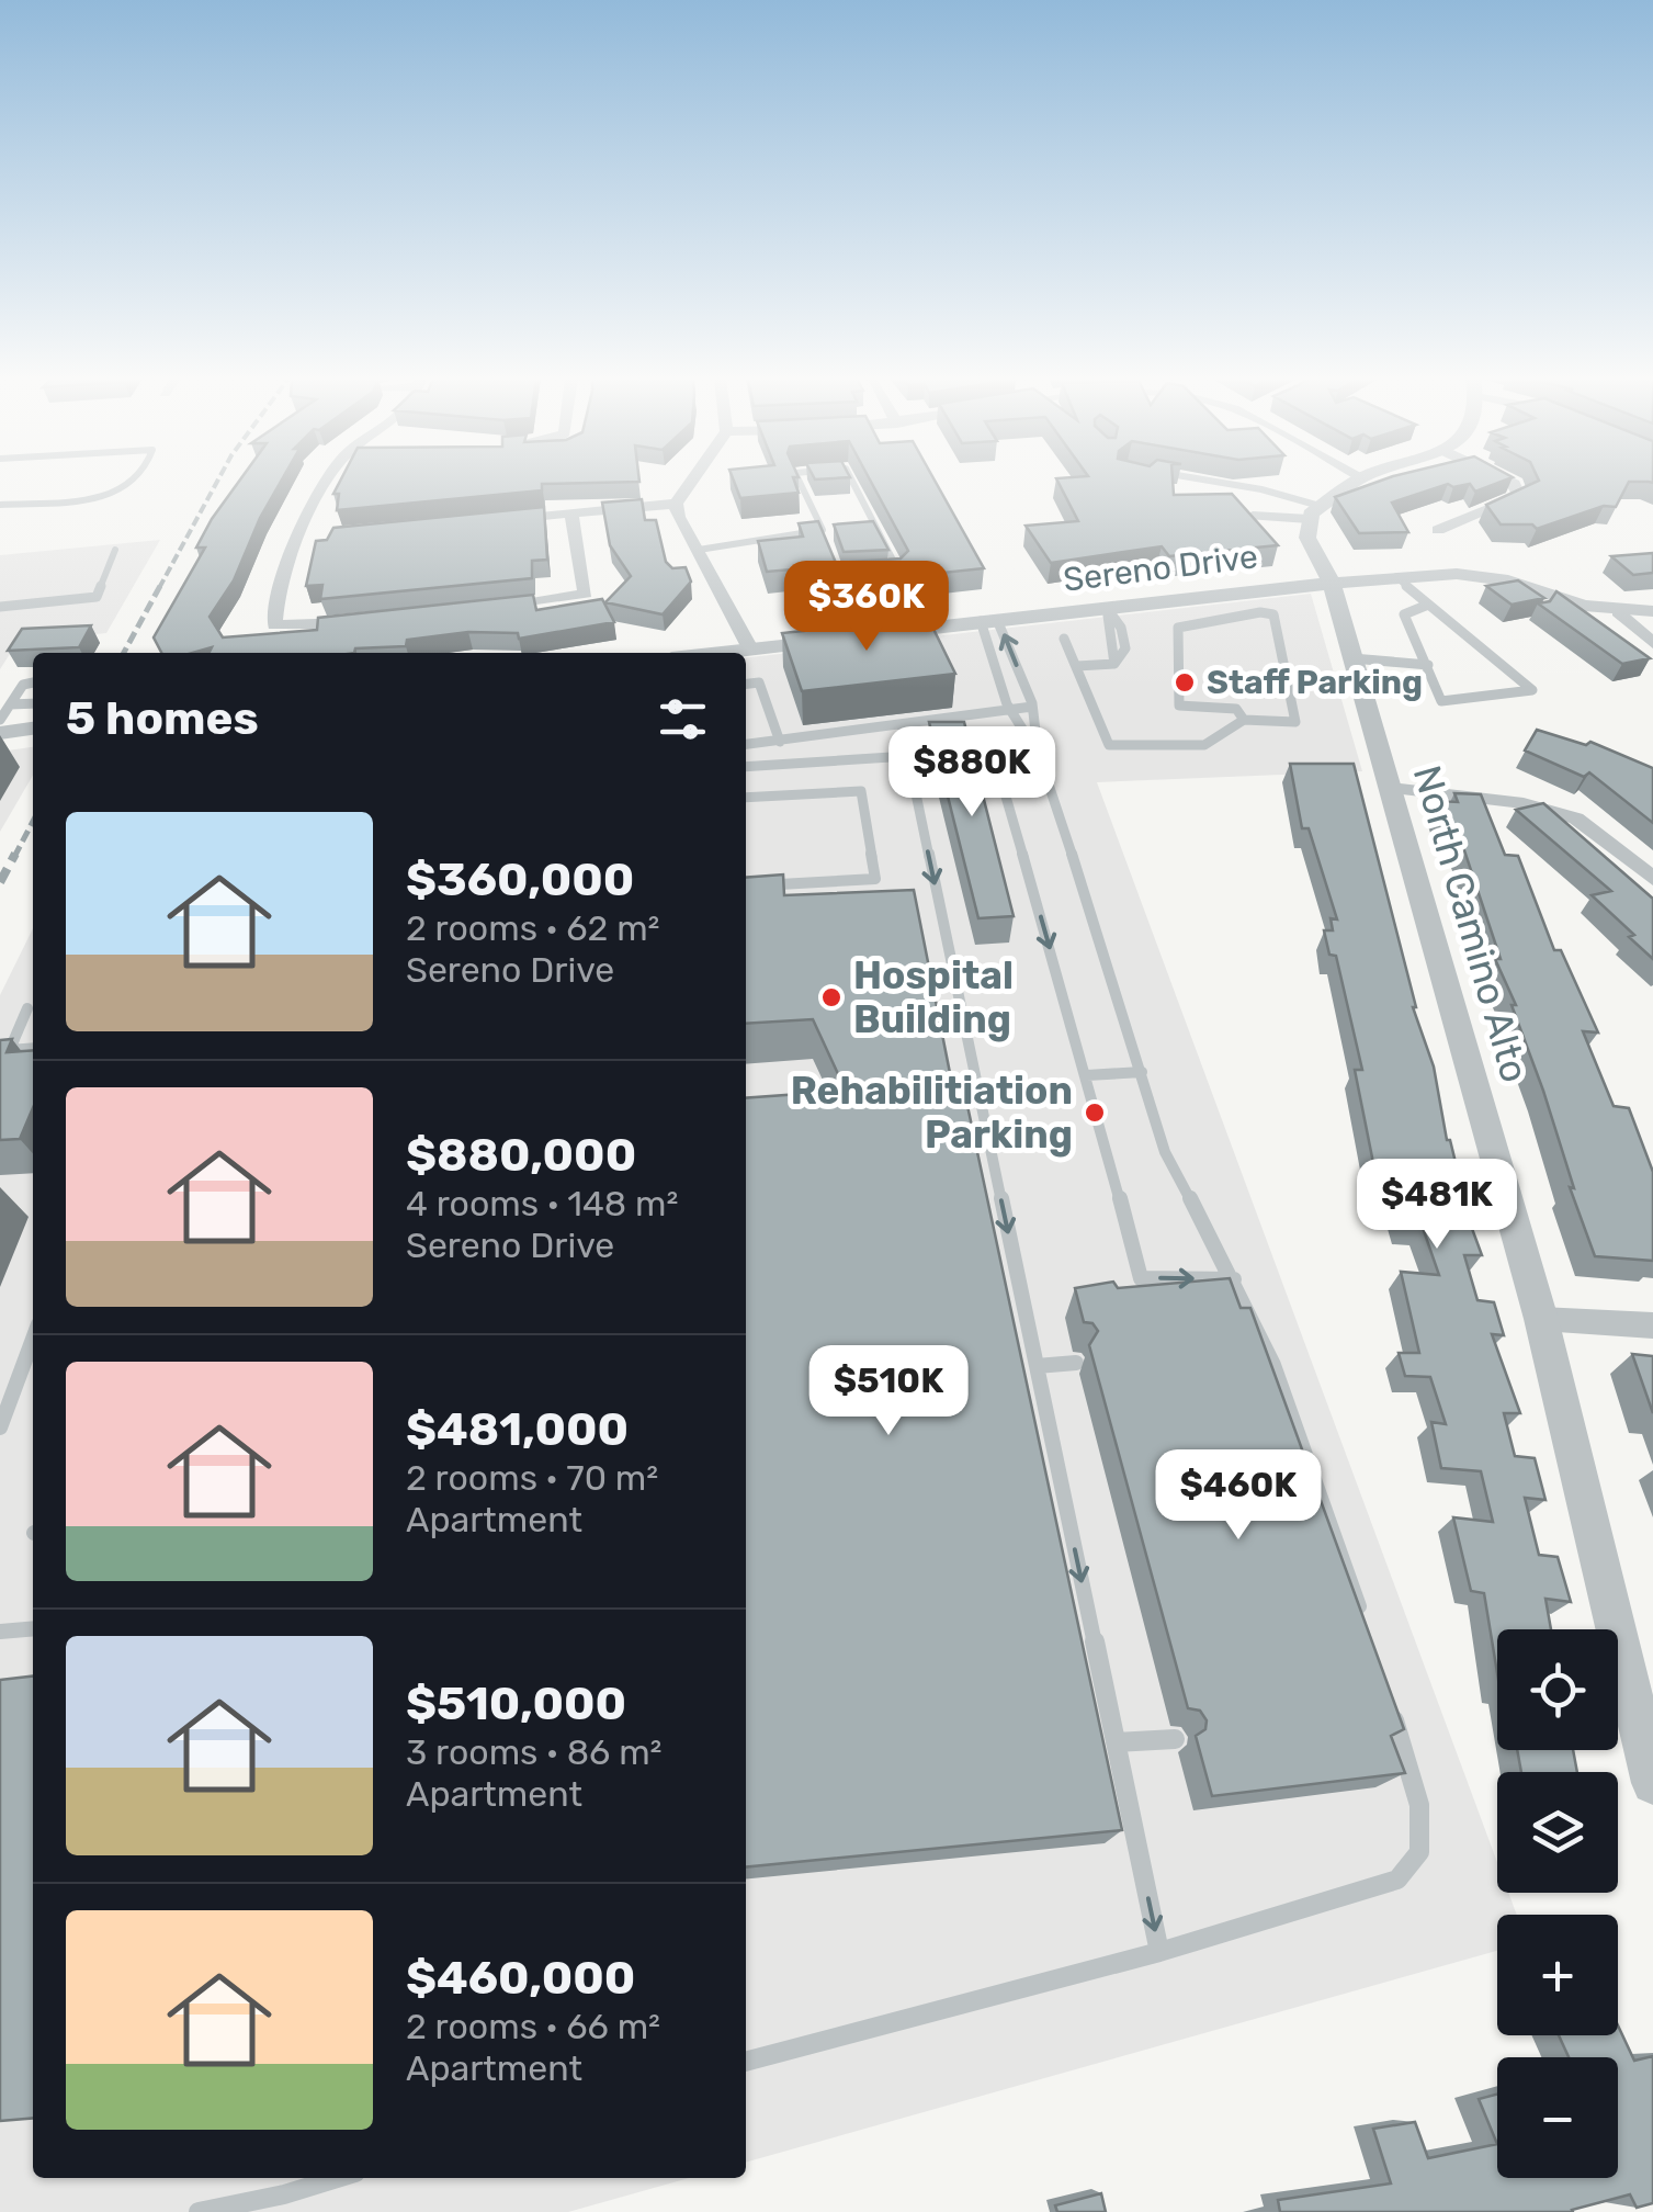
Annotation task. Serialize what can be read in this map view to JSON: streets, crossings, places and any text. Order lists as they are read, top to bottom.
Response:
{
  "streets": {
    "street": ["Sereno Drive", "North Camino Alto"]
  },
  "crossings": [
    ["Sereno Drive", "North Camino Alto"]
  ],
  "places": ["Staff Parking", "Hospital Building", "Rehabilitiation Parking"],
  "page": {
    "price": [
      "$360K",
      "$880K",
      "$481K",
      "$510K",
      "$460K"
    ],
    "heading": "5 homes",
    "list": [
      {
        "name": "$360,000",
        "note": "2 rooms · 62 m² · Sereno Drive"
      },
      {
        "name": "$880,000",
        "note": "4 rooms · 148 m² · Sereno Drive"
      },
      {
        "name": "$481,000",
        "note": "2 rooms · 70 m² · Apartment"
      },
      {
        "name": "$510,000",
        "note": "3 rooms · 86 m² · Apartment"
      },
      {
        "name": "$460,000",
        "note": "2 rooms · 66 m² · Apartment"
      }
    ],
    "map_buttons": ["+", "−"]
  }
}
